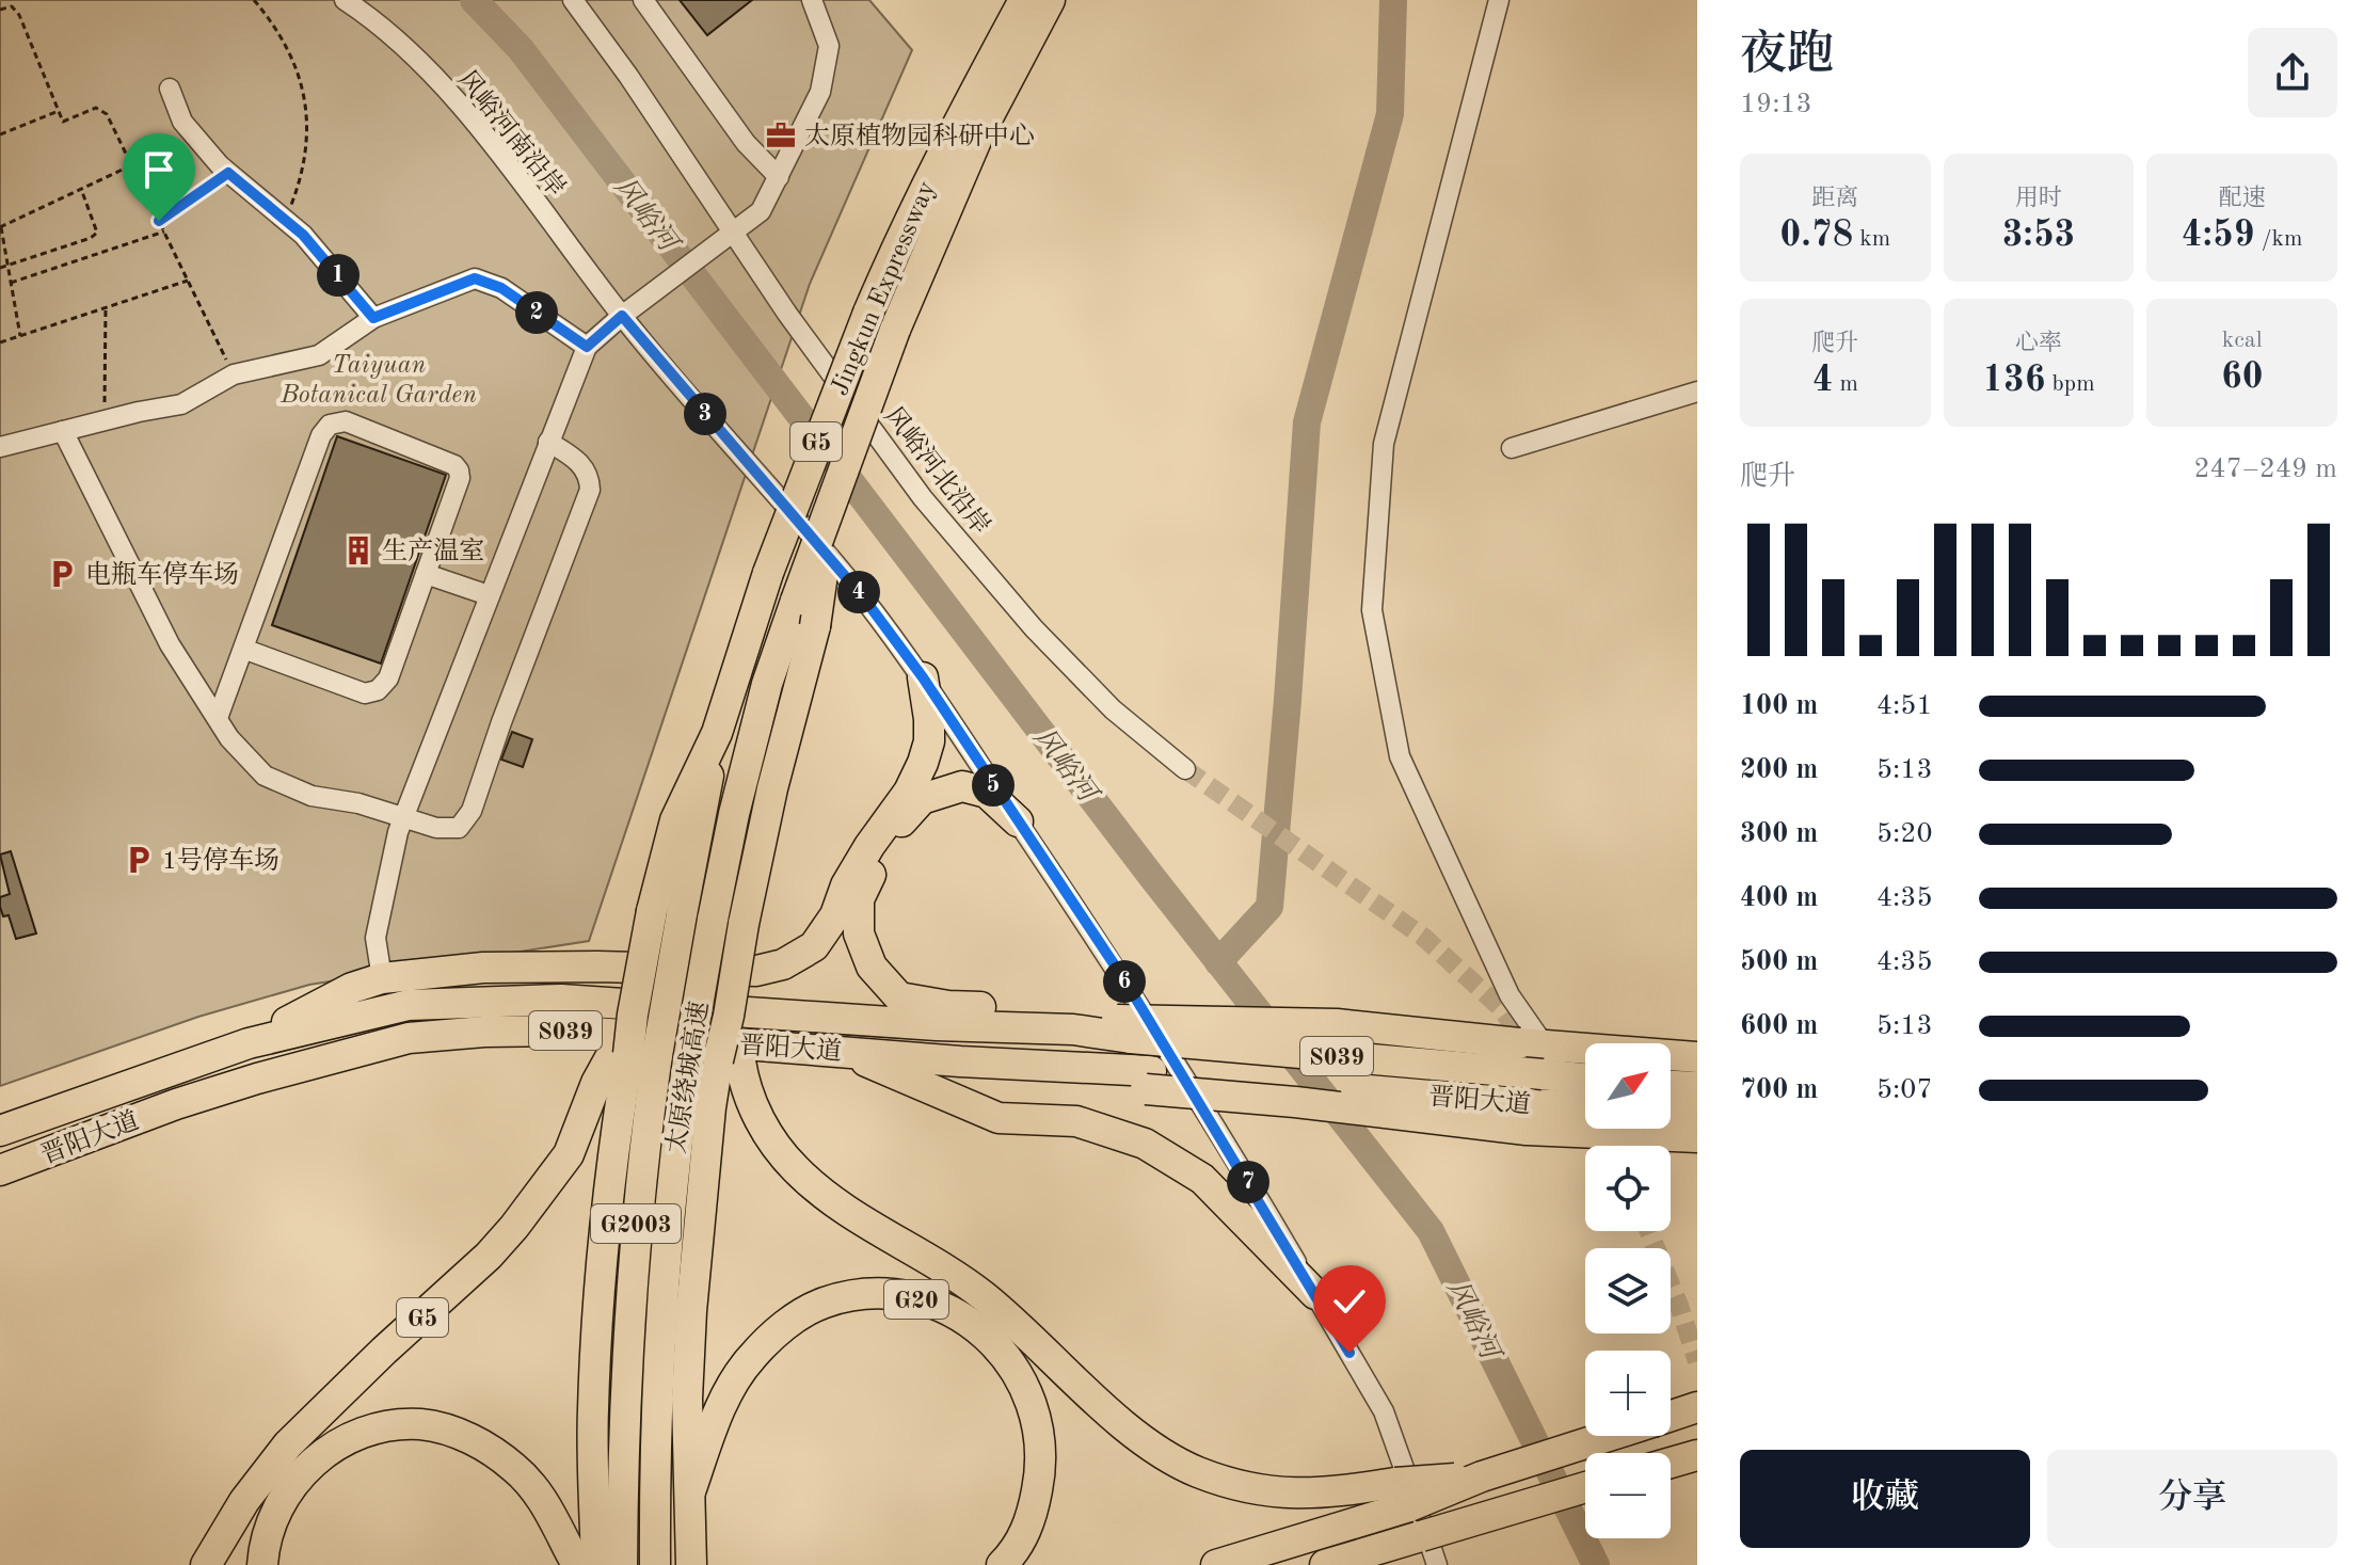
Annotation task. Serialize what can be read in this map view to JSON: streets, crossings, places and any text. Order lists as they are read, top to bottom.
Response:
{
  "streets": {
    "highway": [
      "Jingkun Expressway",
      "G5",
      "S039",
      "晋阳大道",
      "太原绕城高速",
      "G2003",
      "G20"
    ],
    "street": ["风峪河南沿岸", "风峪河北沿岸"]
  },
  "crossings": [
    ["Jingkun Expressway", "G5"],
    ["Jingkun Expressway", "太原绕城高速"],
    ["G5", "太原绕城高速"],
    ["G5", "G20"]
  ],
  "water": ["风峪河"],
  "parks": ["Taiyuan Botanical Garden"],
  "places": {
    "office": ["太原植物园科研中心"],
    "building": ["生产温室"],
    "parking": ["电瓶车停车场", "1号停车场"]
  },
  "north": "top right",
  "page": {
    "heading": ["夜跑", "19:13"],
    "stats": [
      ["距离", "0.78 km"],
      ["用时", "3:53"],
      ["配速", "4:59 /km"],
      ["爬升", "4 m"],
      ["心率", "136 bpm"],
      ["kcal", "60"]
    ],
    "pins": [
      "1",
      "2",
      "3",
      "4",
      "5",
      "6",
      "7"
    ],
    "chart": ["爬升", "247–249 m"],
    "list": [
      {
        "name": "100 m",
        "note": "4:51"
      },
      {
        "name": "200 m",
        "note": "5:13"
      },
      {
        "name": "300 m",
        "note": "5:20"
      },
      {
        "name": "400 m",
        "note": "4:35"
      },
      {
        "name": "500 m",
        "note": "4:35"
      },
      {
        "name": "600 m",
        "note": "5:13"
      },
      {
        "name": "700 m",
        "note": "5:07"
      }
    ],
    "map_buttons": ["+", "−"],
    "buttons": ["收藏", "分享"]
  }
}
